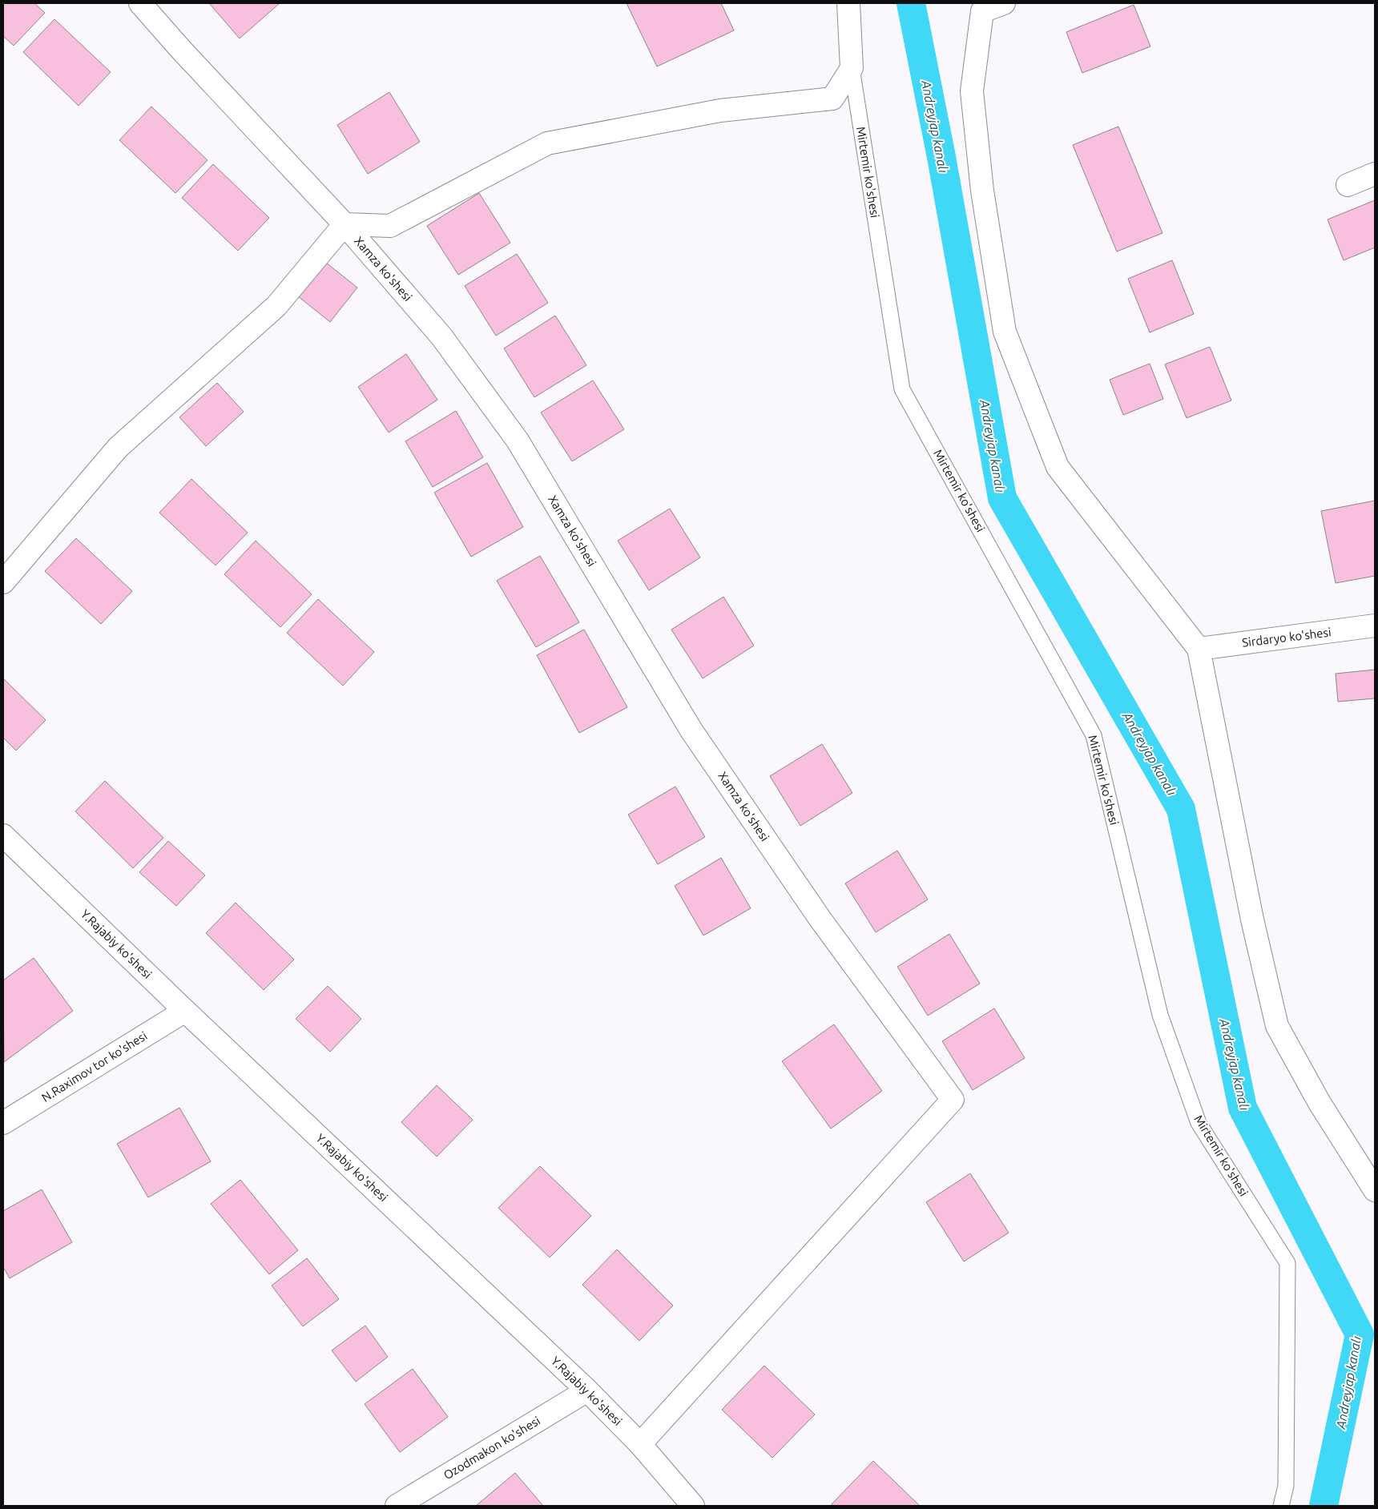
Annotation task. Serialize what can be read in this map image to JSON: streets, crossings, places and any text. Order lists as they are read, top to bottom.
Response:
{
  "streets": {
    "street": [
      "Mirtemir ko'shesi",
      "Xamza ko'shesi",
      "Sirdaryo ko'shesi",
      "Y.Rajabiy ko'shesi",
      "N.Raximov tor ko'shesi",
      "Ozodmakon ko'shesi"
    ]
  },
  "crossings": [
    ["Xamza ko'shesi", "Y.Rajabiy ko'shesi"],
    ["Y.Rajabiy ko'shesi", "N.Raximov tor ko'shesi"],
    ["Y.Rajabiy ko'shesi", "Ozodmakon ko'shesi"]
  ],
  "water": ["Andreyjap kanalı"]
}
